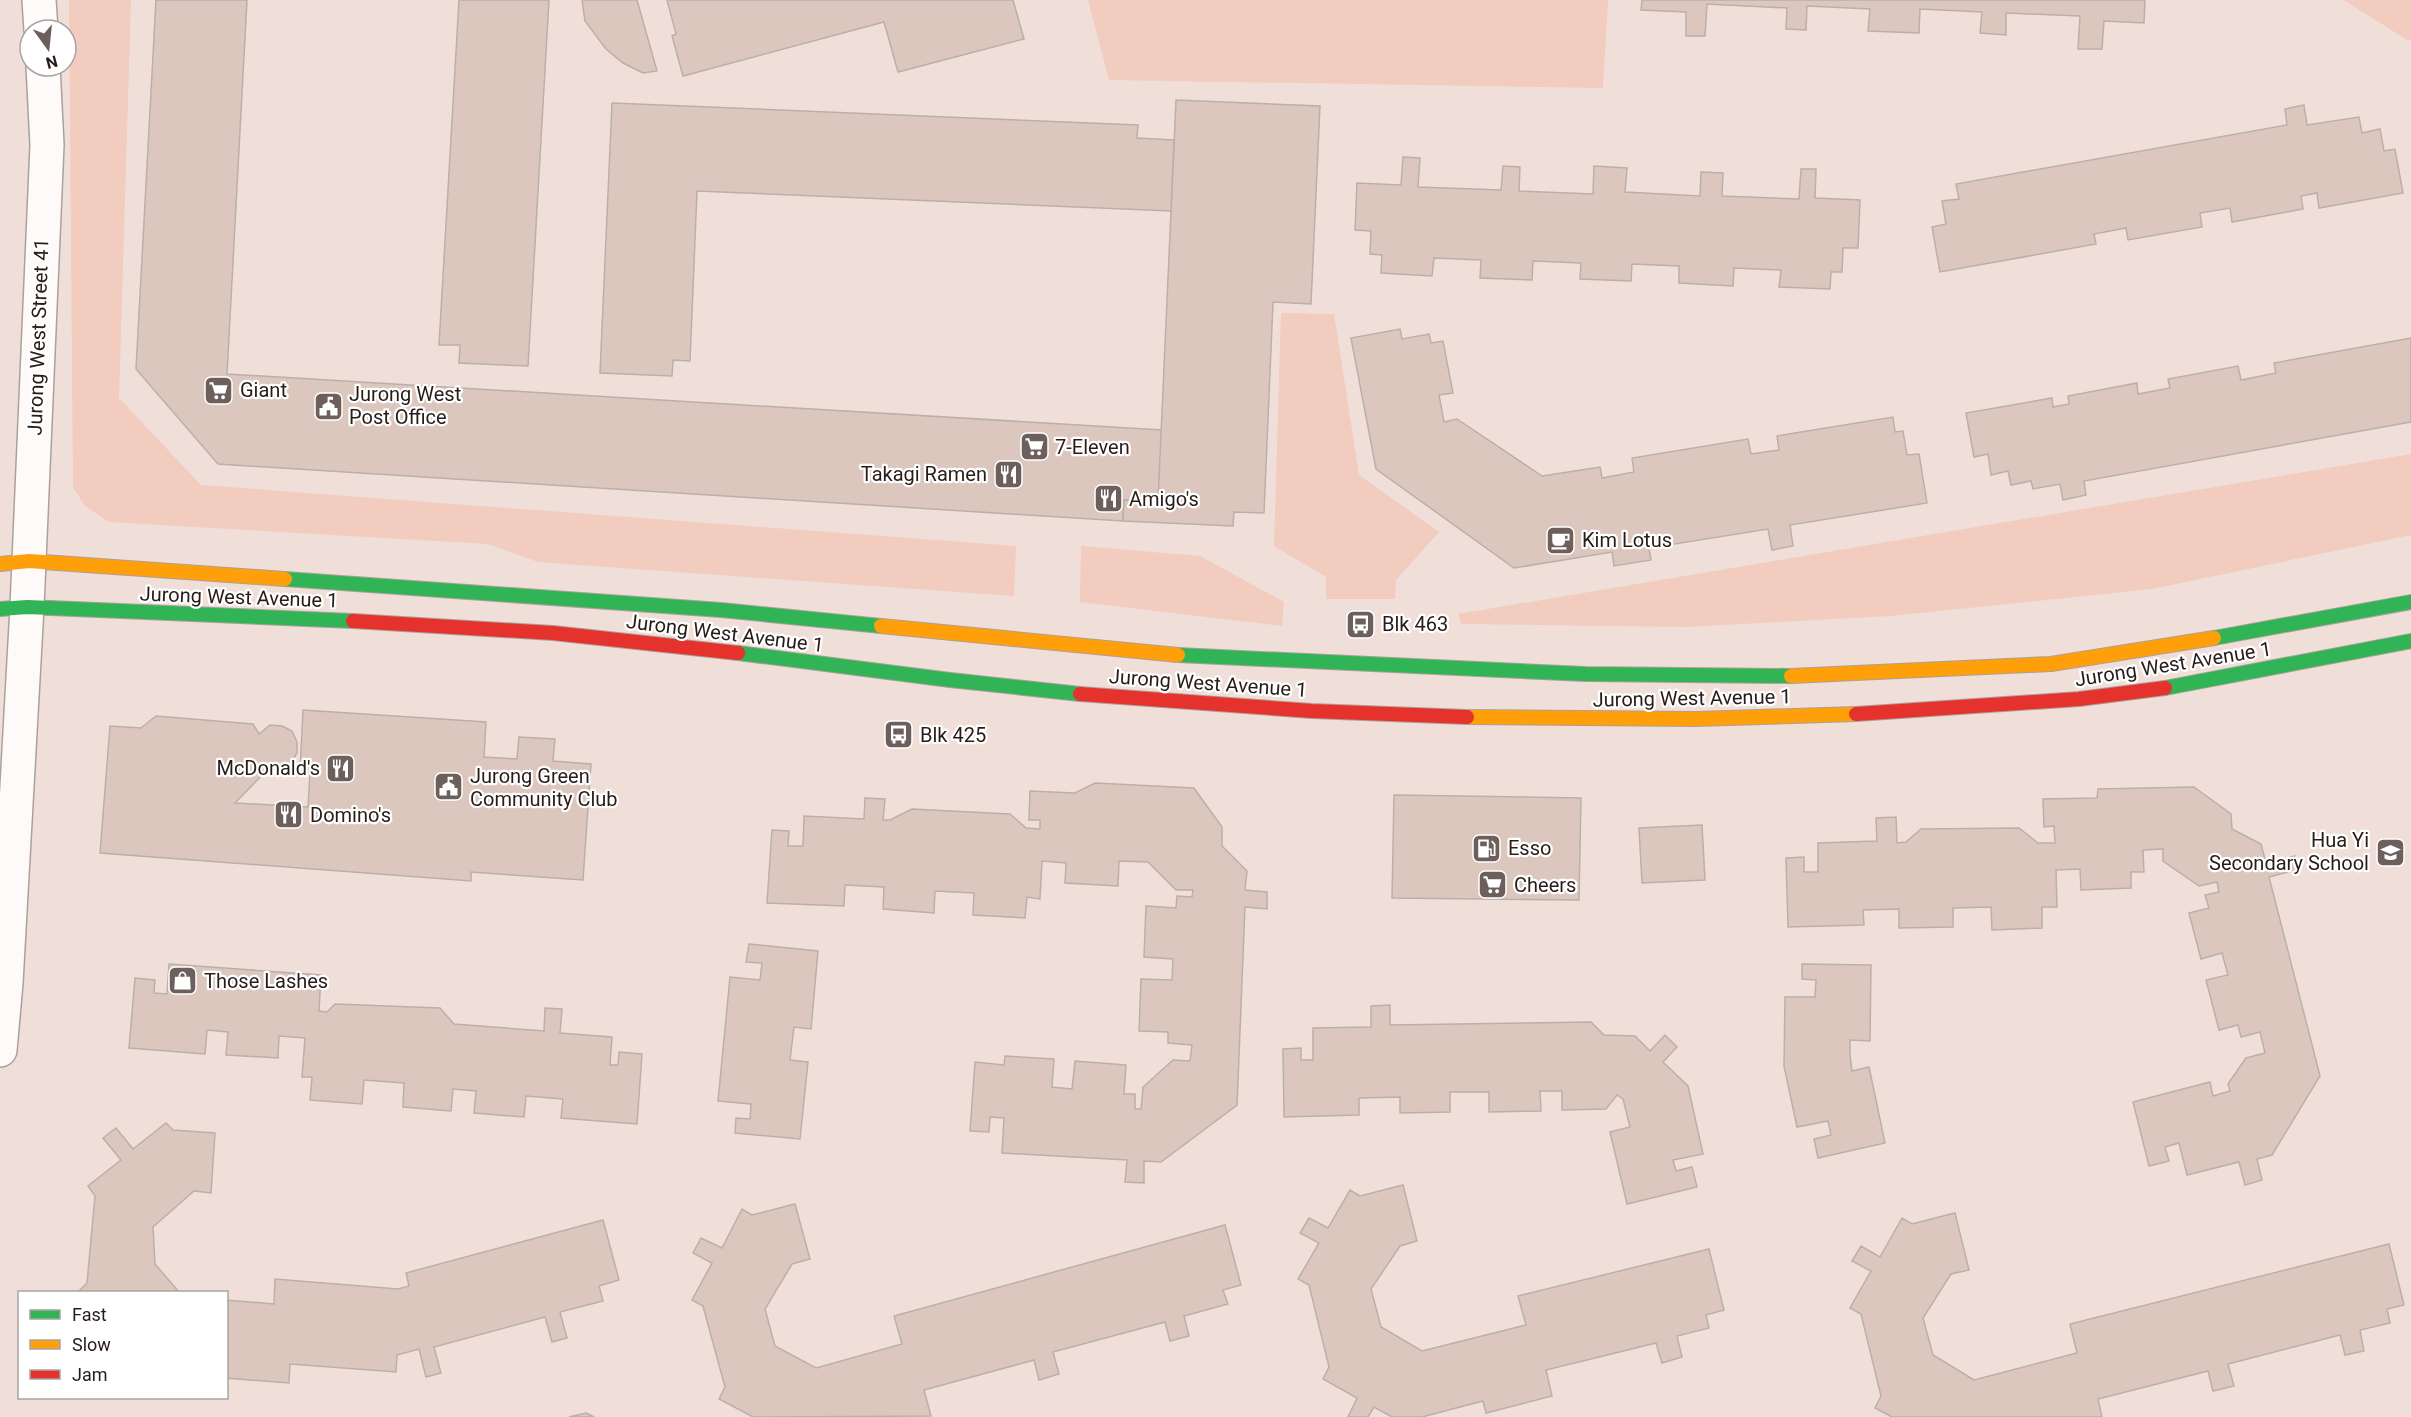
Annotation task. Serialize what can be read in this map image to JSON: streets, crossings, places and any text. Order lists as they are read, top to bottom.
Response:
{
  "streets": {
    "street": ["Jurong West Street 41", "Jurong West Avenue 1"]
  },
  "crossings": [
    ["Jurong West Street 41", "Jurong West Avenue 1"]
  ],
  "places": {
    "supermarket": ["Giant", "7-Eleven", "Cheers"],
    "public building": ["Jurong West Post Office", "Jurong Green Community Club"],
    "restaurant": [
      "Takagi Ramen",
      "Amigo's",
      "McDonald's",
      "Domino's"
    ],
    "cafe": ["Kim Lotus"],
    "bus stop": ["Blk 463", "Blk 425"],
    "fuel station": ["Esso"],
    "school or university": ["Hua Yi Secondary School"],
    "shop": ["Those Lashes"]
  },
  "legend": ["Fast", "Slow", "Jam"],
  "north": "bottom"
}
